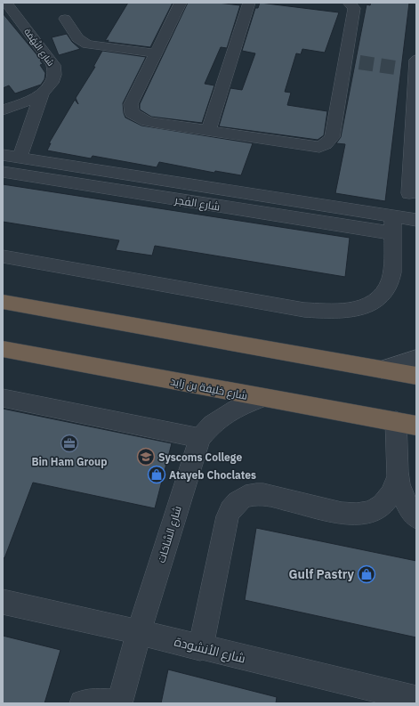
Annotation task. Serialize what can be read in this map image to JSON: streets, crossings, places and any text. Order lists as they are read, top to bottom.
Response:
{
  "streets": {
    "highway": ["شارع خليفة بن زايد"],
    "street": [
      "شارع النَّهْمَة",
      "شارع الفَجر",
      "شارع السَّاحَات",
      "شارع الأنشودة"
    ]
  },
  "crossings": [
    ["شارع خليفة بن زايد", "شارع السَّاحَات"],
    ["شارع السَّاحَات", "شارع الأنشودة"]
  ],
  "places": {
    "office": ["Bin Ham Group"],
    "school or university": ["Syscoms College"],
    "shop": ["Atayeb Choclates", "Gulf Pastry"]
  }
}
